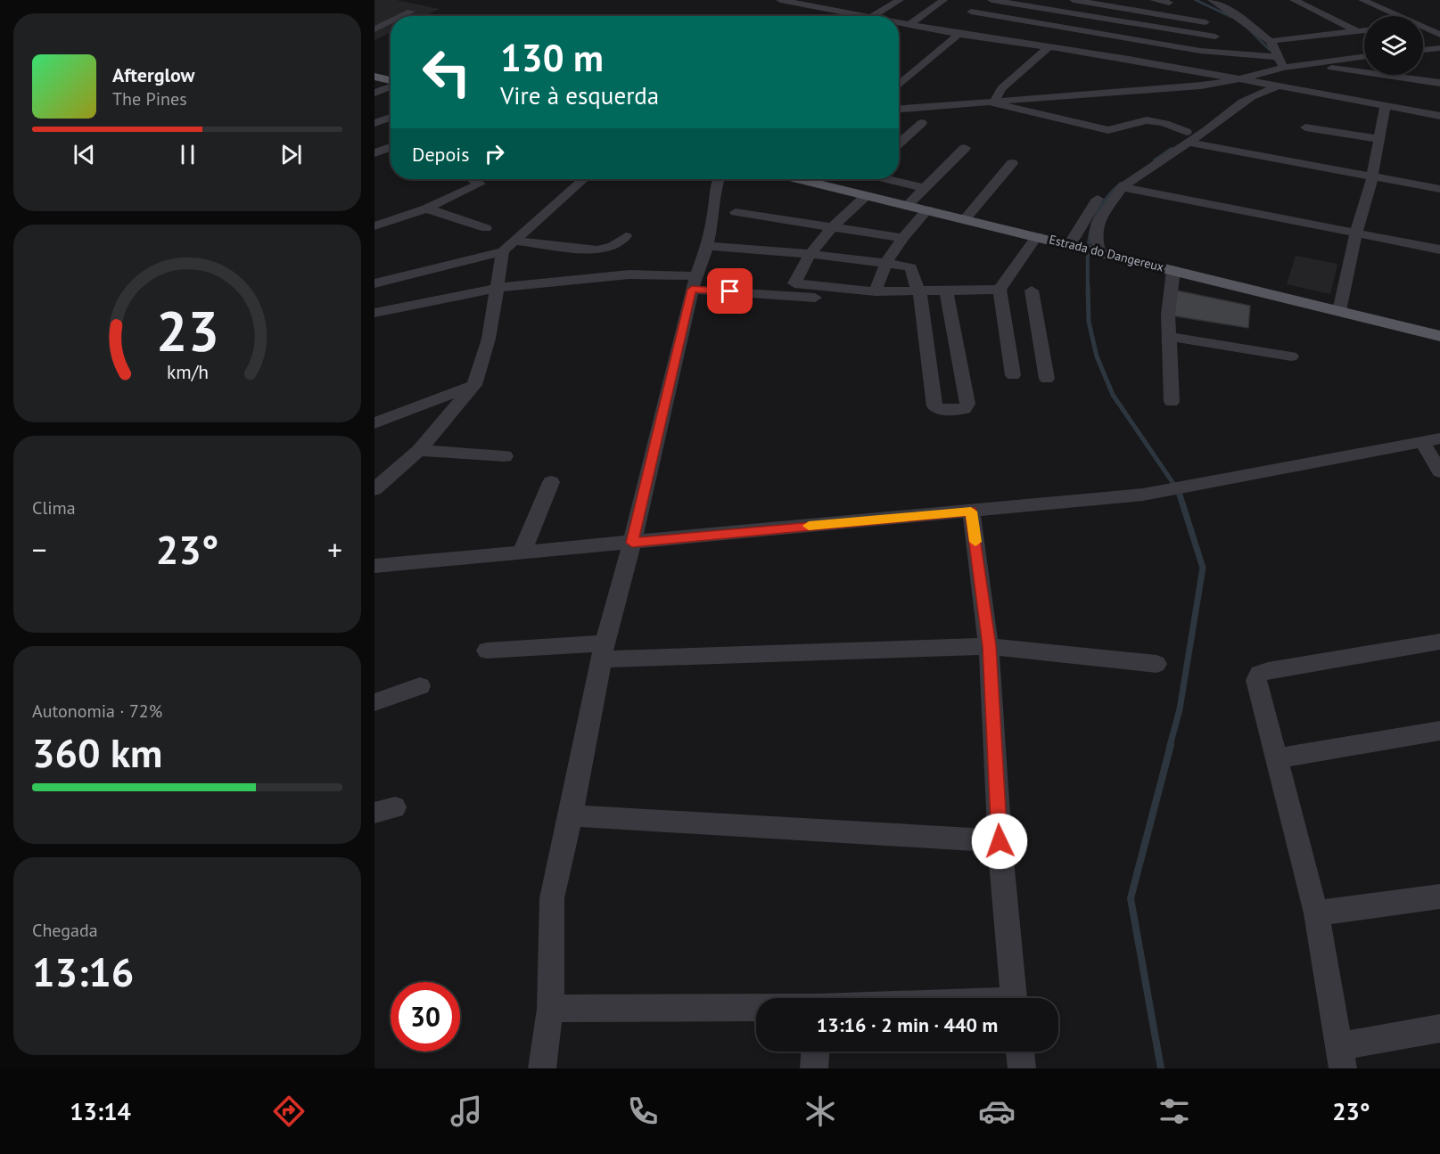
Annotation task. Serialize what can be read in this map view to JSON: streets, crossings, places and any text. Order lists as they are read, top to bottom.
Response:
{
  "streets": {
    "main road": ["Estrada do Dangereux"]
  },
  "page": {
    "turn": ["130 m", "Vire à esquerda"],
    "song": ["Afterglow", "The Pines"],
    "then": "Depois",
    "tile": [
      "Clima",
      ["Autonomia · 72%", "360 km"],
      ["Chegada", "13:16"]
    ],
    "heat": ["−", "23°", "+"],
    "limit": "30",
    "trip": "13:16 · 2 min · 440 m",
    "tabs": ["13:14", "23°"],
    "gauge": ["23", "km/h"]
  }
}
